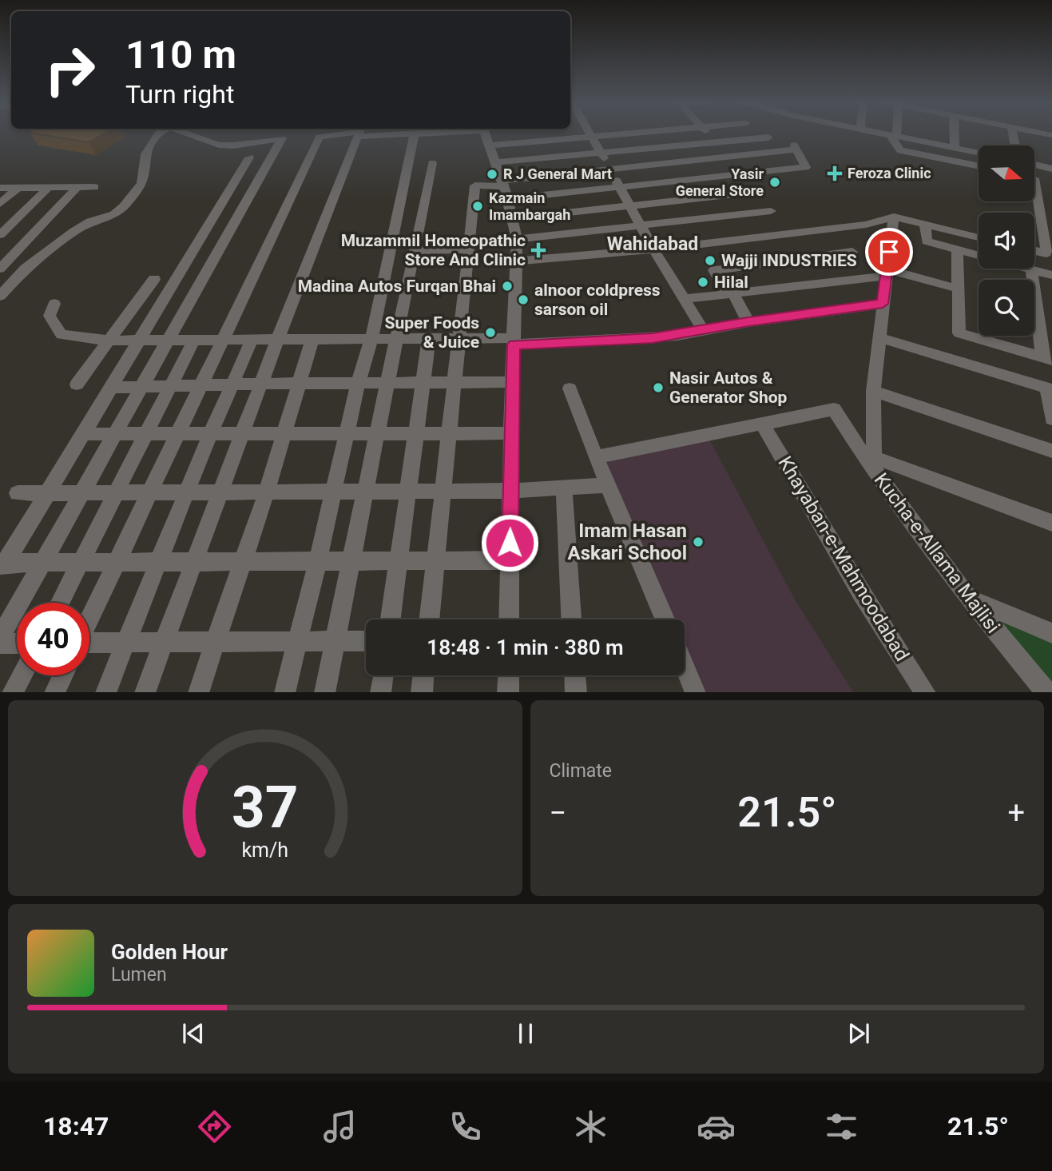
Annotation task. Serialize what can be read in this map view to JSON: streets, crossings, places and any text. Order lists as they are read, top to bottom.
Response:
{
  "streets": {
    "street": ["Kucha-e-Allama Majlisi", "Khayaban-e-Mahmoodabad"]
  },
  "crossings": [
    ["Kucha-e-Allama Majlisi", "Khayaban-e-Mahmoodabad"]
  ],
  "districts": ["Wahidabad"],
  "places": {
    "health": ["Feroza Clinic", "Muzammil Homeopathic Store And Clinic"],
    "other": [
      "R J General Mart",
      "Yasir General Store",
      "Kazmain Imambargah",
      "Wajji INDUSTRIES",
      "Hilal",
      "Madina Autos Furqan Bhai",
      "alnoor coldpress sarson oil",
      "Super Foods & Juice",
      "Nasir Autos & Generator Shop",
      "Imam Hasan Askari School"
    ]
  },
  "north": "right",
  "page": {
    "turn": ["110 m", "Turn right"],
    "limit": "40",
    "trip": "18:48 · 1 min · 380 m",
    "tile": "Climate",
    "heat": ["−", "21.5°", "+"],
    "song": ["Golden Hour", "Lumen"],
    "tabs": ["18:47", "21.5°"],
    "gauge": ["37", "km/h"]
  }
}
